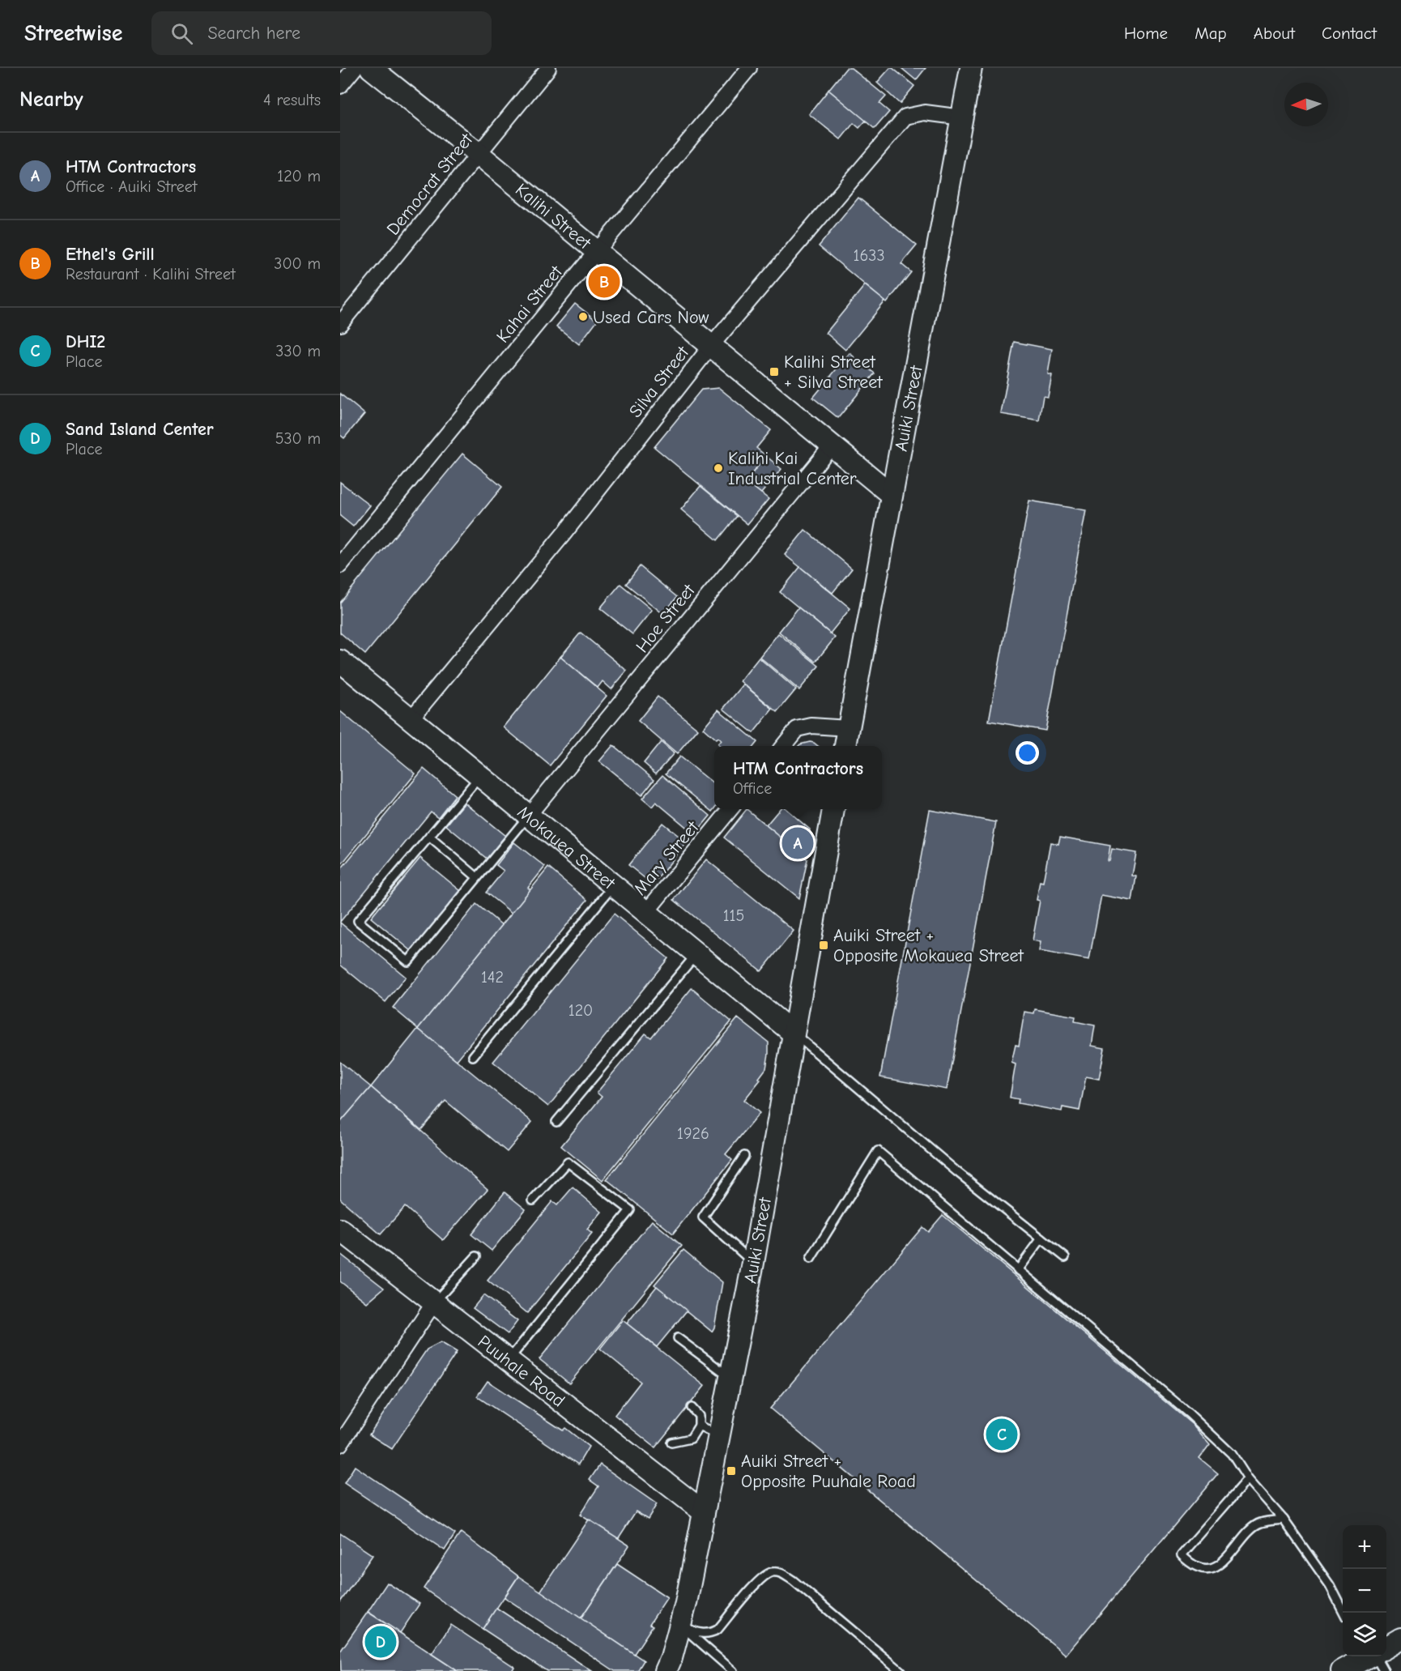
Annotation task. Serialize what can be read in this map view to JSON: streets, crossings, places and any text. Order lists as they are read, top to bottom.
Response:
{
  "streets": {
    "street": [
      "Democrat Street",
      "Kalihi Street",
      "Kahai Street",
      "Silva Street",
      "Auiki Street",
      "Hoe Street",
      "Mokauea Street",
      "Mary Street",
      "Puuhale Road"
    ]
  },
  "crossings": [
    ["Democrat Street", "Kalihi Street"],
    ["Kalihi Street", "Kahai Street"],
    ["Kalihi Street", "Silva Street"],
    ["Kalihi Street", "Auiki Street"],
    ["Kalihi Street", "Hoe Street"],
    ["Silva Street", "Auiki Street"],
    ["Silva Street", "Mokauea Street"],
    ["Auiki Street", "Mokauea Street"],
    ["Auiki Street", "Puuhale Road"],
    ["Hoe Street", "Mokauea Street"],
    ["Mokauea Street", "Mary Street"]
  ],
  "places": {
    "other": ["Used Cars Now", "Kalihi Kai Industrial Center"],
    "transit": ["Kalihi Street + Silva Street", "Auiki Street + Opposite Mokauea Street", "Auiki Street + Opposite Puuhale Road"]
  },
  "house_numbers": [
    "1633",
    "115",
    "142",
    "120",
    "1926"
  ],
  "north": "left",
  "page": {
    "header": "Streetwise",
    "search": "Search here",
    "nav": [
      "Home",
      "Map",
      "About",
      "Contact"
    ],
    "heading": ["Nearby", "4 results"],
    "list": [
      {
        "mark": "A",
        "name": "HTM Contractors",
        "note": "Office · Auiki Street",
        "value": "120 m"
      },
      {
        "mark": "B",
        "name": "Ethel's Grill",
        "note": "Restaurant · Kalihi Street",
        "value": "300 m"
      },
      {
        "mark": "C",
        "name": "DHI2",
        "note": "Place",
        "value": "330 m"
      },
      {
        "mark": "D",
        "name": "Sand Island Center",
        "note": "Place",
        "value": "530 m"
      }
    ],
    "pins": [
      "B",
      "A",
      "C",
      "D"
    ],
    "popup": ["HTM Contractors", "Office"],
    "map_buttons": ["+", "−"]
  }
}
